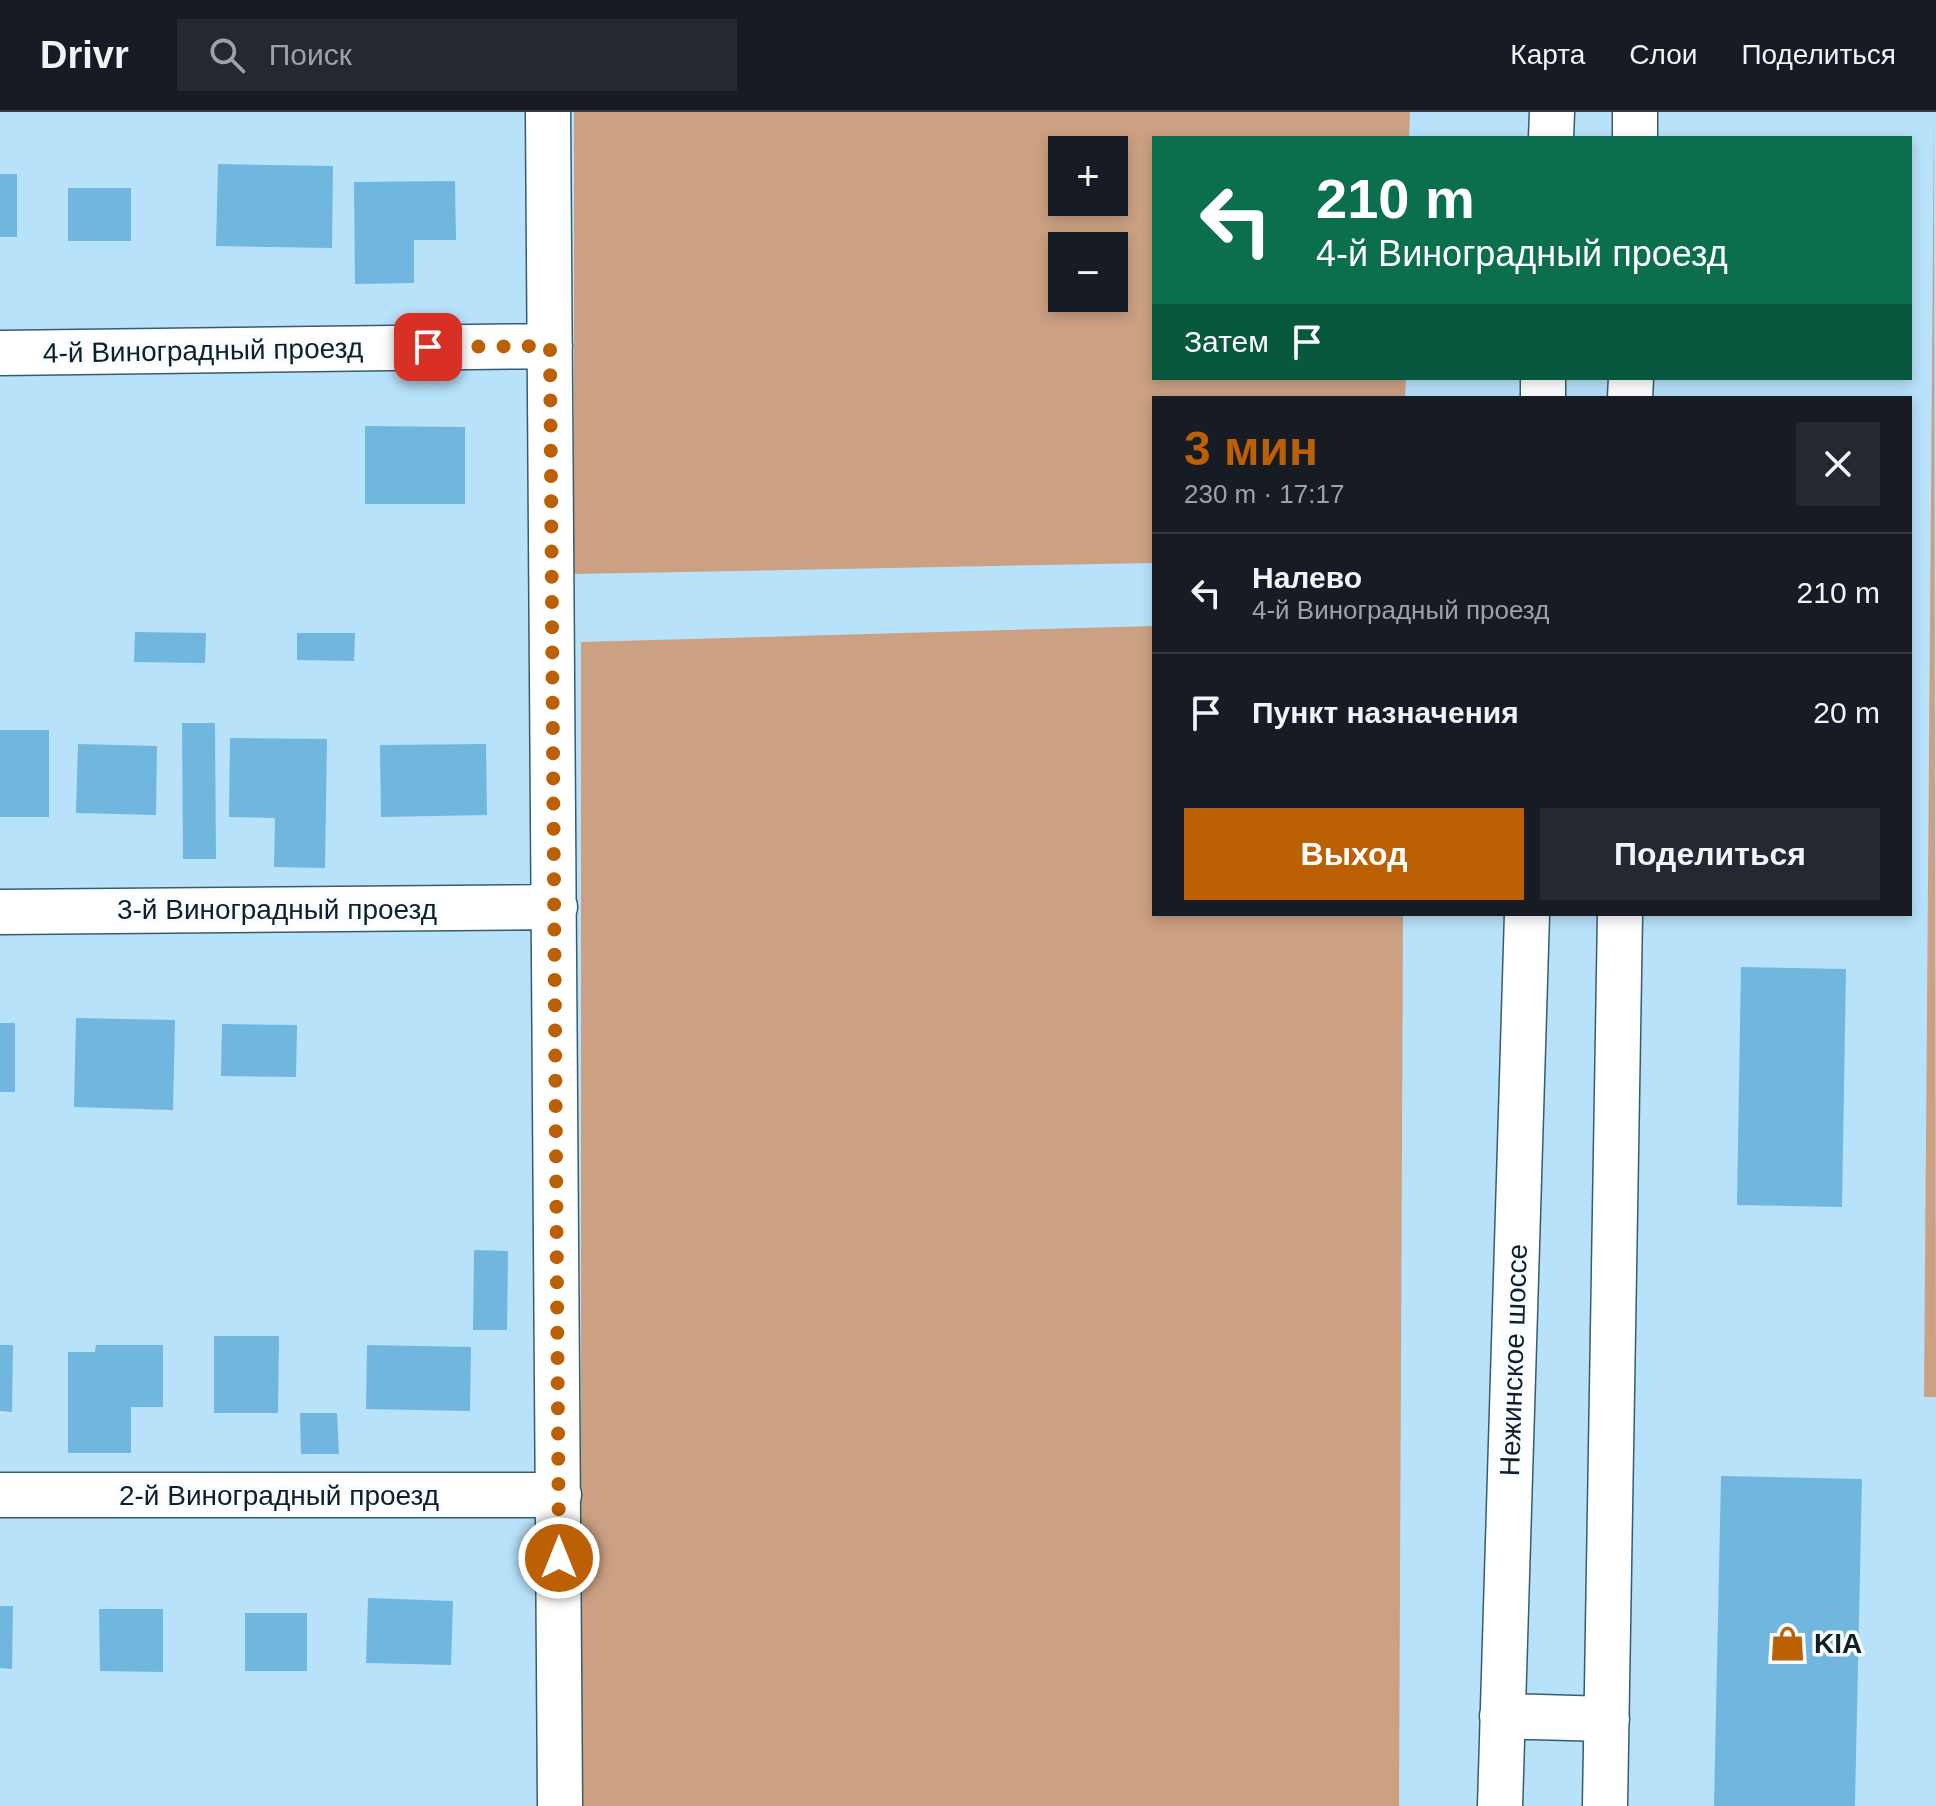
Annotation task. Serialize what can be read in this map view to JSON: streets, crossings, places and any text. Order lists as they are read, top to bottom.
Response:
{
  "streets": {
    "street": [
      "4-й Виноградный проезд",
      "3-й Виноградный проезд",
      "Нежинское шоссе",
      "2-й Виноградный проезд"
    ]
  },
  "places": {
    "shop": ["KIA"]
  },
  "page": {
    "header": "Drivr",
    "search": "Поиск",
    "nav": ["Карта", "Слои", "Поделиться"],
    "map_buttons": ["+", "−"],
    "turn": ["210 m", "4-й Виноградный проезд"],
    "then": "Затем",
    "heading": ["3 мин", "230 m · 17:17"],
    "list": [
      {
        "name": "Налево",
        "note": "4-й Виноградный проезд",
        "value": "210 m"
      },
      {
        "name": "Пункт назначения",
        "value": "20 m"
      }
    ],
    "buttons": ["Выход", "Поделиться"]
  }
}
